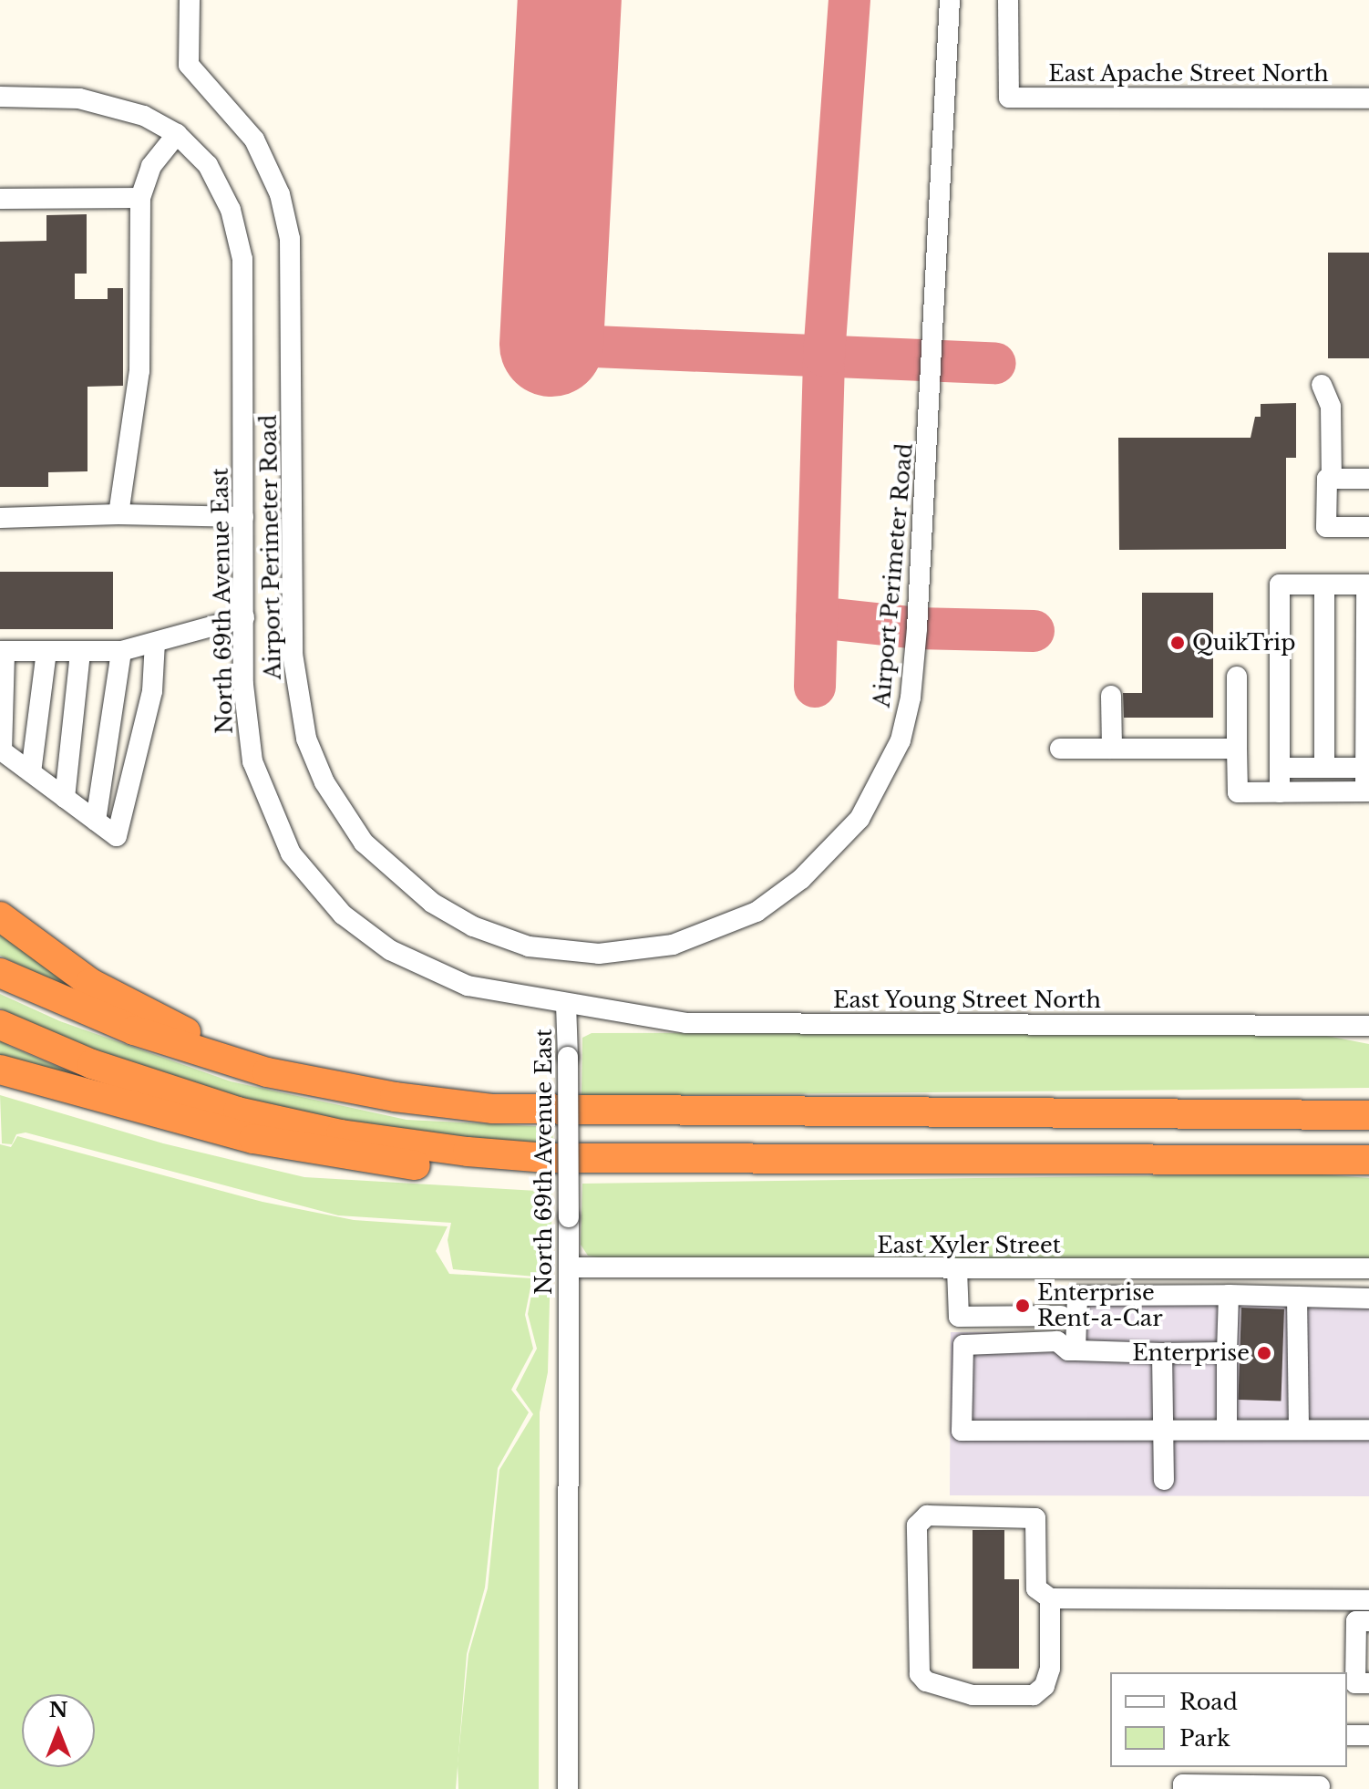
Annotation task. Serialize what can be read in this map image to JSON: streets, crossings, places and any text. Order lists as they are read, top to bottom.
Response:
{
  "streets": {
    "street": [
      "East Apache Street North",
      "Airport Perimeter Road",
      "North 69th Avenue East",
      "East Young Street North",
      "East Xyler Street"
    ]
  },
  "crossings": [
    ["North 69th Avenue East", "East Young Street North"],
    ["North 69th Avenue East", "East Xyler Street"]
  ],
  "places": ["QuikTrip", "Enterprise Rent-a-Car", "Enterprise"],
  "legend": ["Road", "Park"],
  "north": "top"
}
